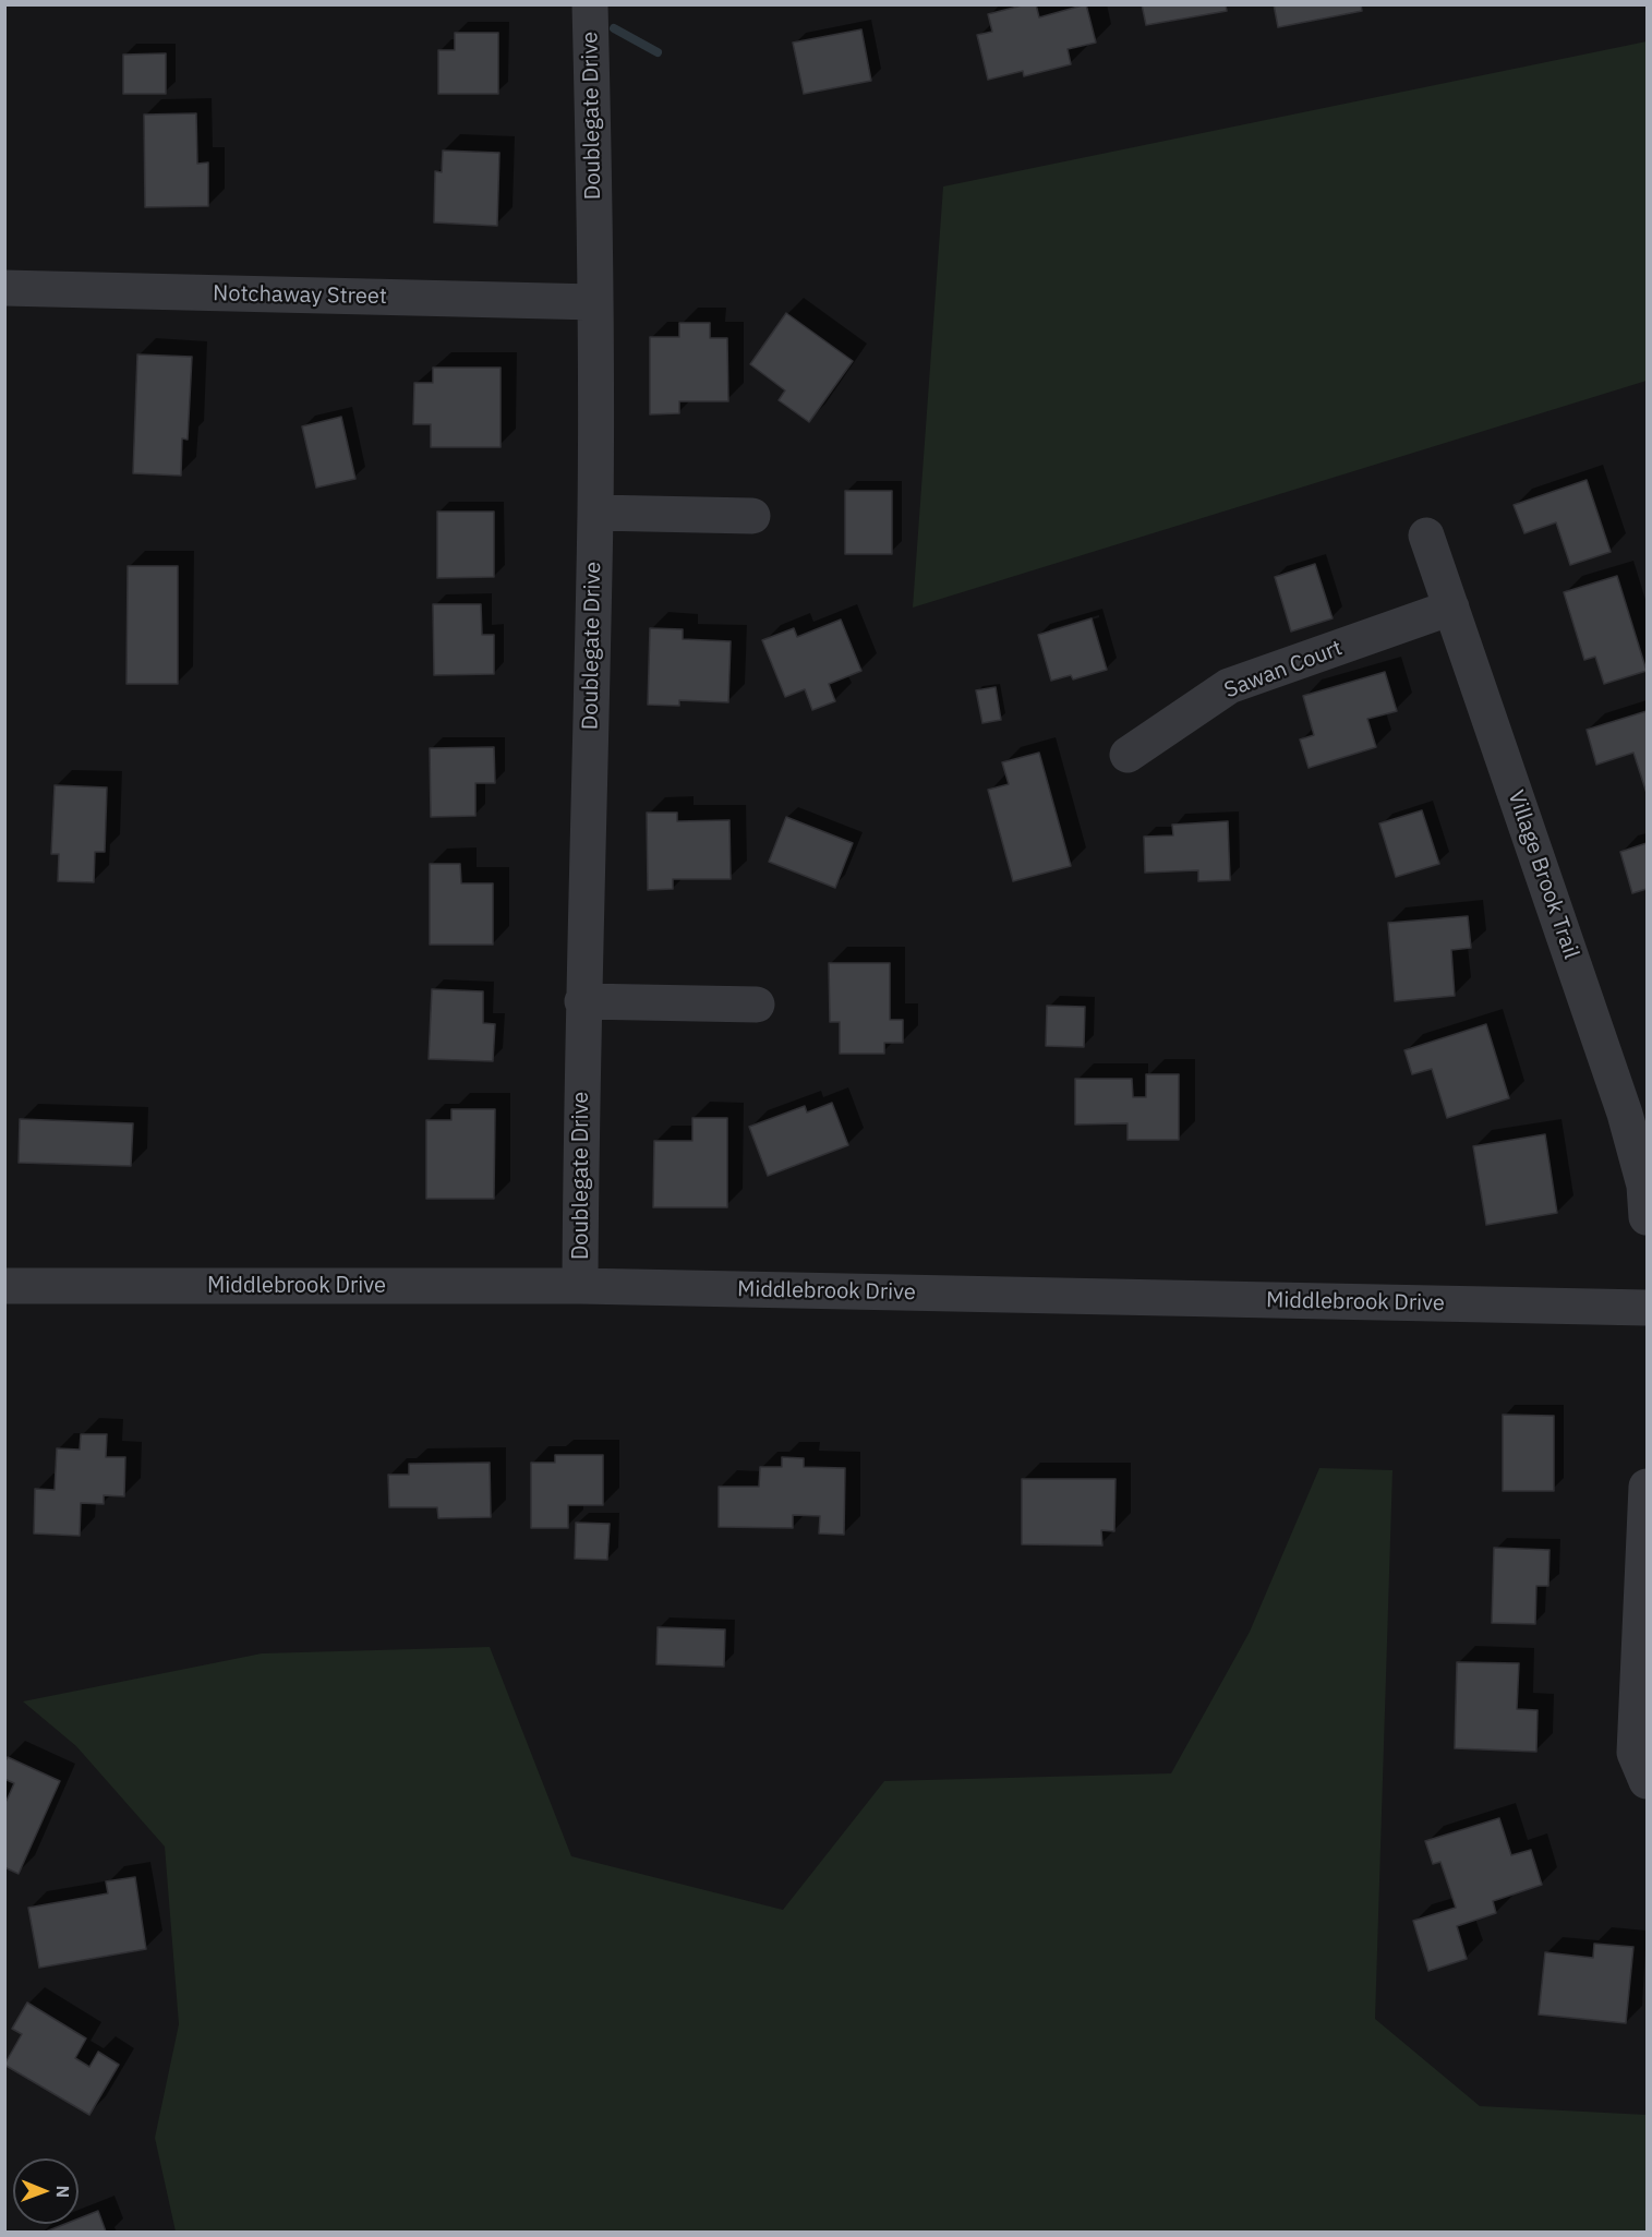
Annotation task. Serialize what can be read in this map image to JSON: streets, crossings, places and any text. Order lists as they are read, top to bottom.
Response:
{
  "streets": {
    "street": [
      "Doublegate Drive",
      "Notchaway Street",
      "Sawan Court",
      "Village Brook Trail",
      "Middlebrook Drive"
    ]
  },
  "crossings": [
    ["Doublegate Drive", "Notchaway Street"],
    ["Doublegate Drive", "Middlebrook Drive"],
    ["Sawan Court", "Village Brook Trail"]
  ],
  "north": "right"
}
